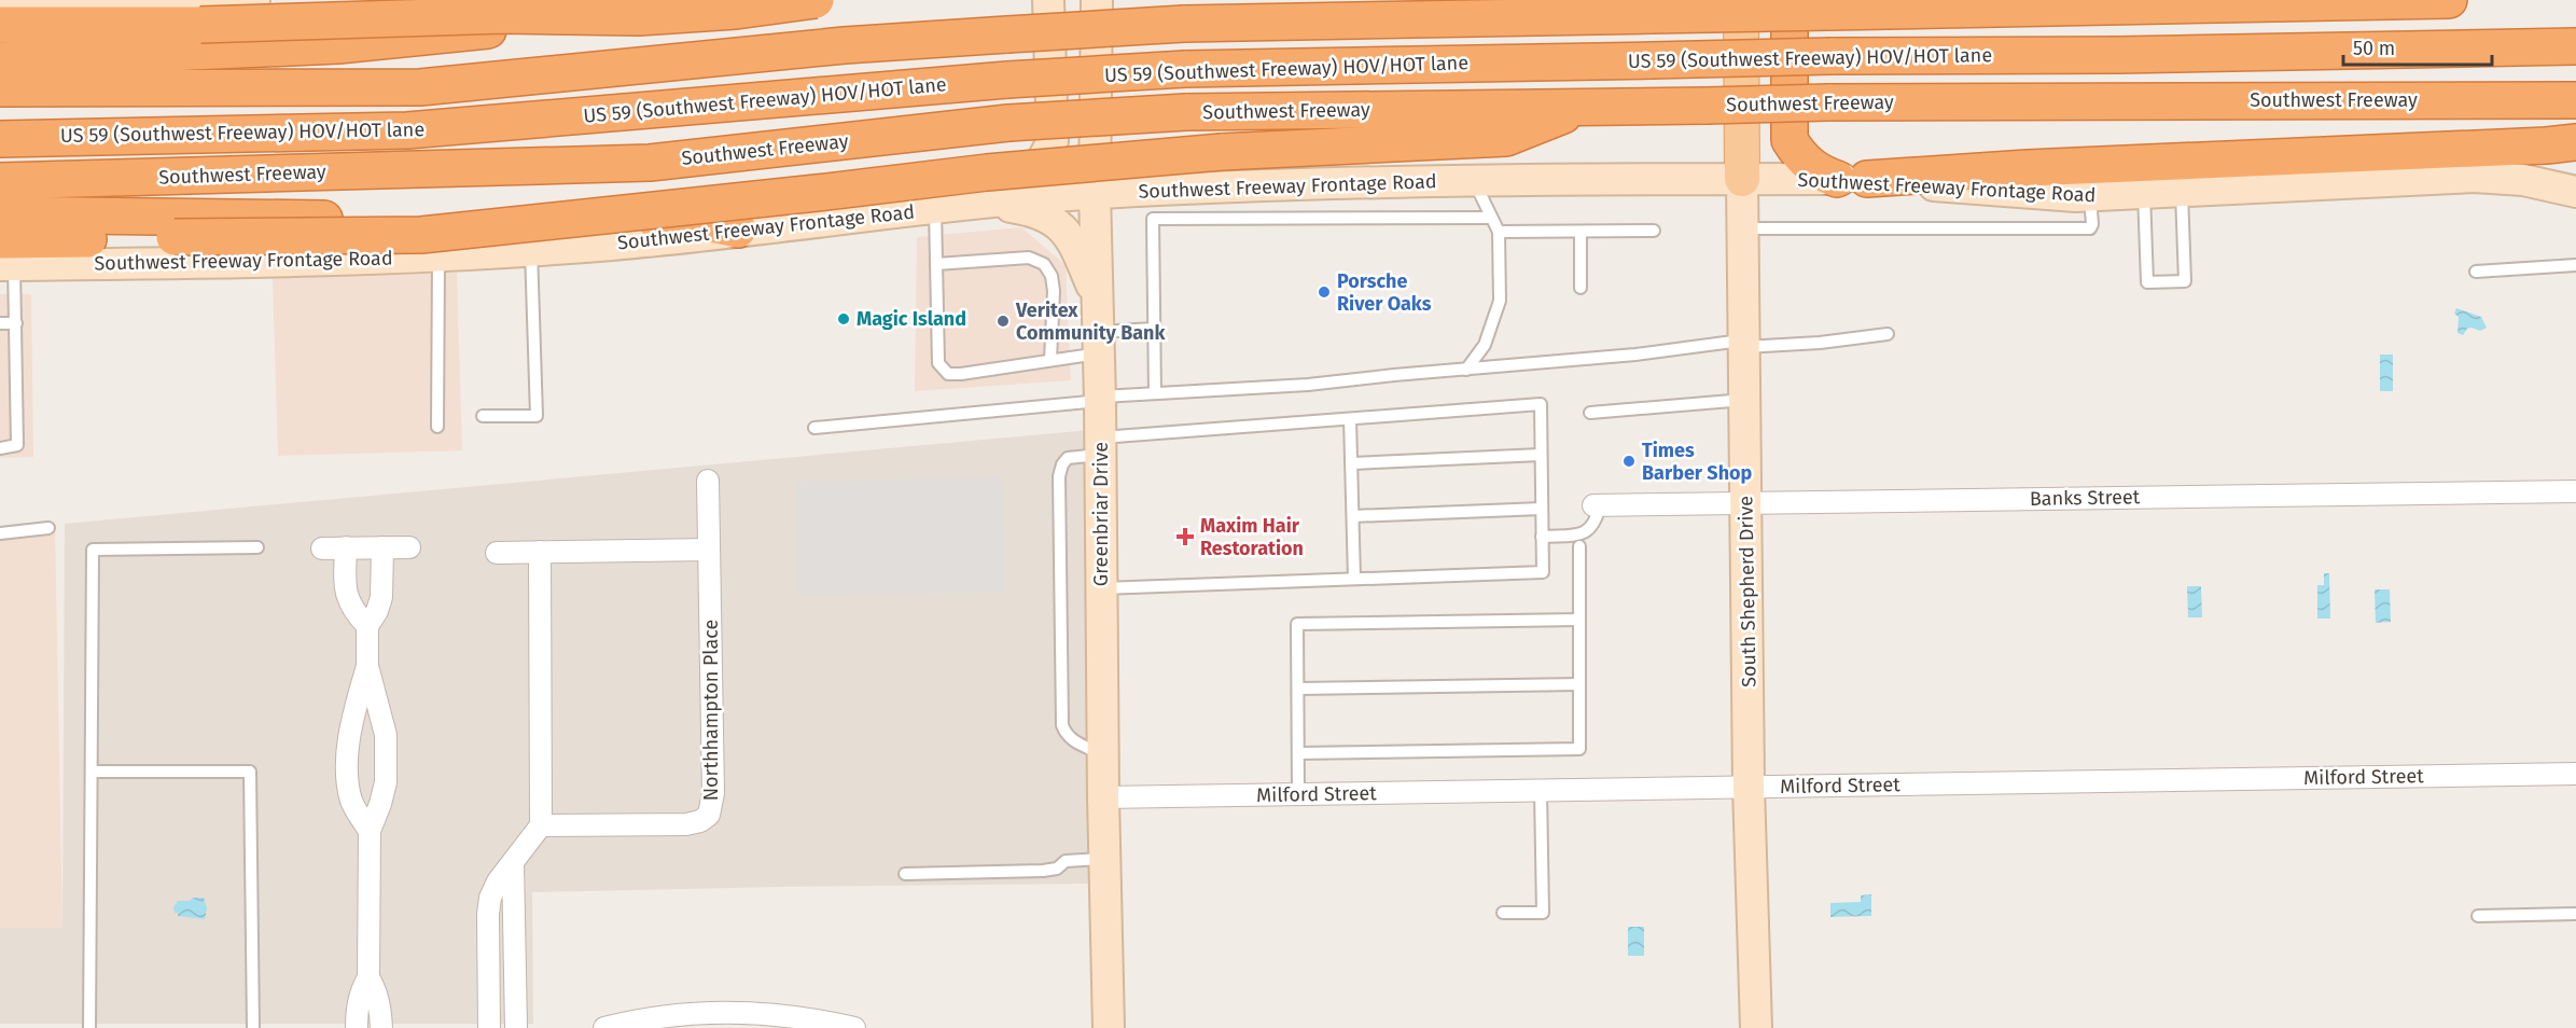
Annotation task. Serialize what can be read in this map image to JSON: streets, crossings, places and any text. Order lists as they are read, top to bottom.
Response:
{
  "streets": {
    "highway": ["US 59 (Southwest Freeway) HOV/HOT lane", "Southwest Freeway"],
    "main road": ["Southwest Freeway Frontage Road", "Greenbriar Drive", "South Shepherd Drive"],
    "street": ["Banks Street", "Northhampton Place", "Milford Street"]
  },
  "crossings": [
    ["Southwest Freeway Frontage Road", "Greenbriar Drive"],
    ["Southwest Freeway Frontage Road", "South Shepherd Drive"],
    ["Banks Street", "South Shepherd Drive"],
    ["Greenbriar Drive", "Milford Street"],
    ["South Shepherd Drive", "Milford Street"]
  ],
  "places": {
    "other": [
      "Porsche River Oaks",
      "Magic Island",
      "Veritex Community Bank",
      "Times Barber Shop"
    ],
    "health": ["Maxim Hair Restoration"]
  },
  "scale_bar": "50 m"
}
